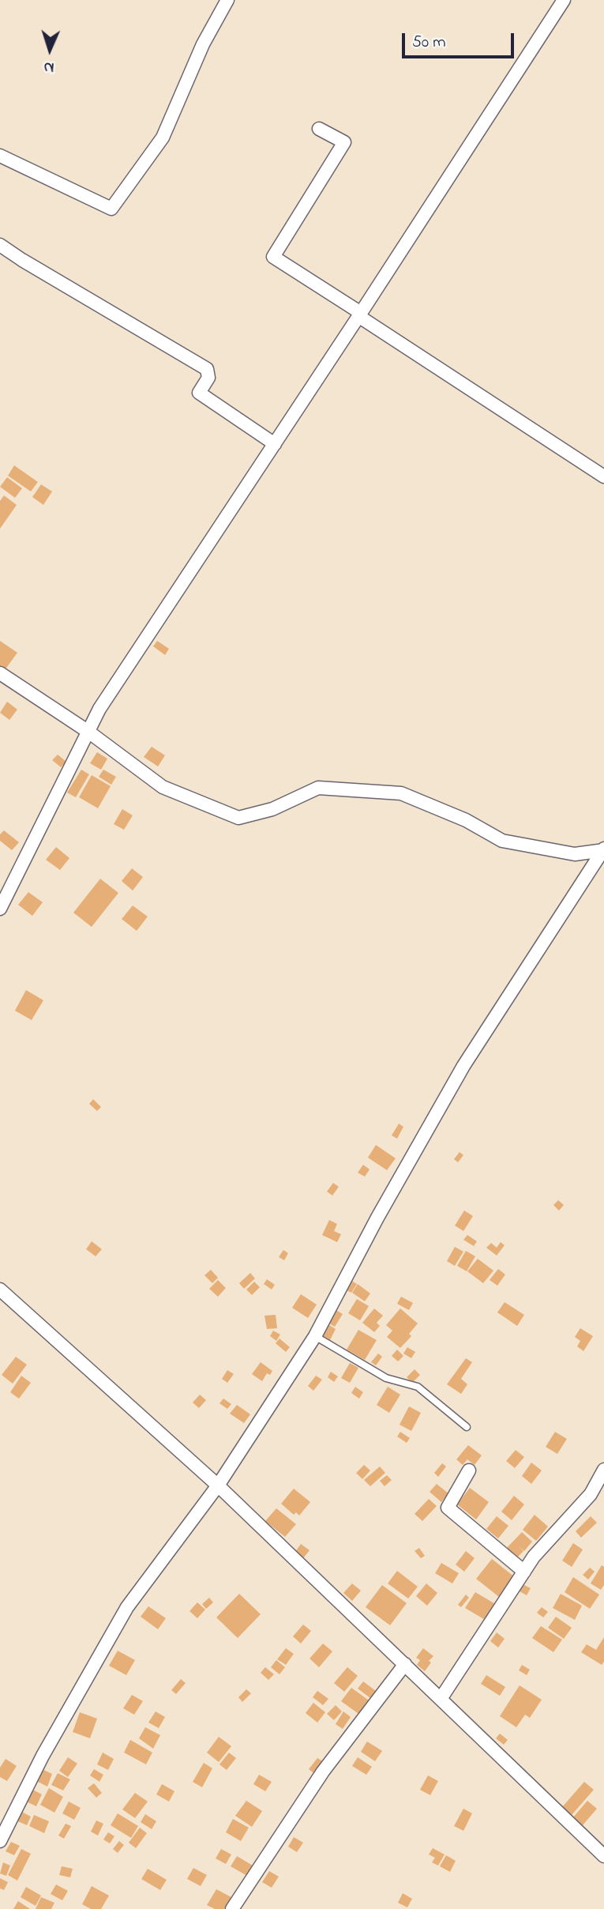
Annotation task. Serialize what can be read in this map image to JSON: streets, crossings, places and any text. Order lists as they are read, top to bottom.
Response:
{
  "scale_bar": "50 m",
  "north": "bottom"
}
